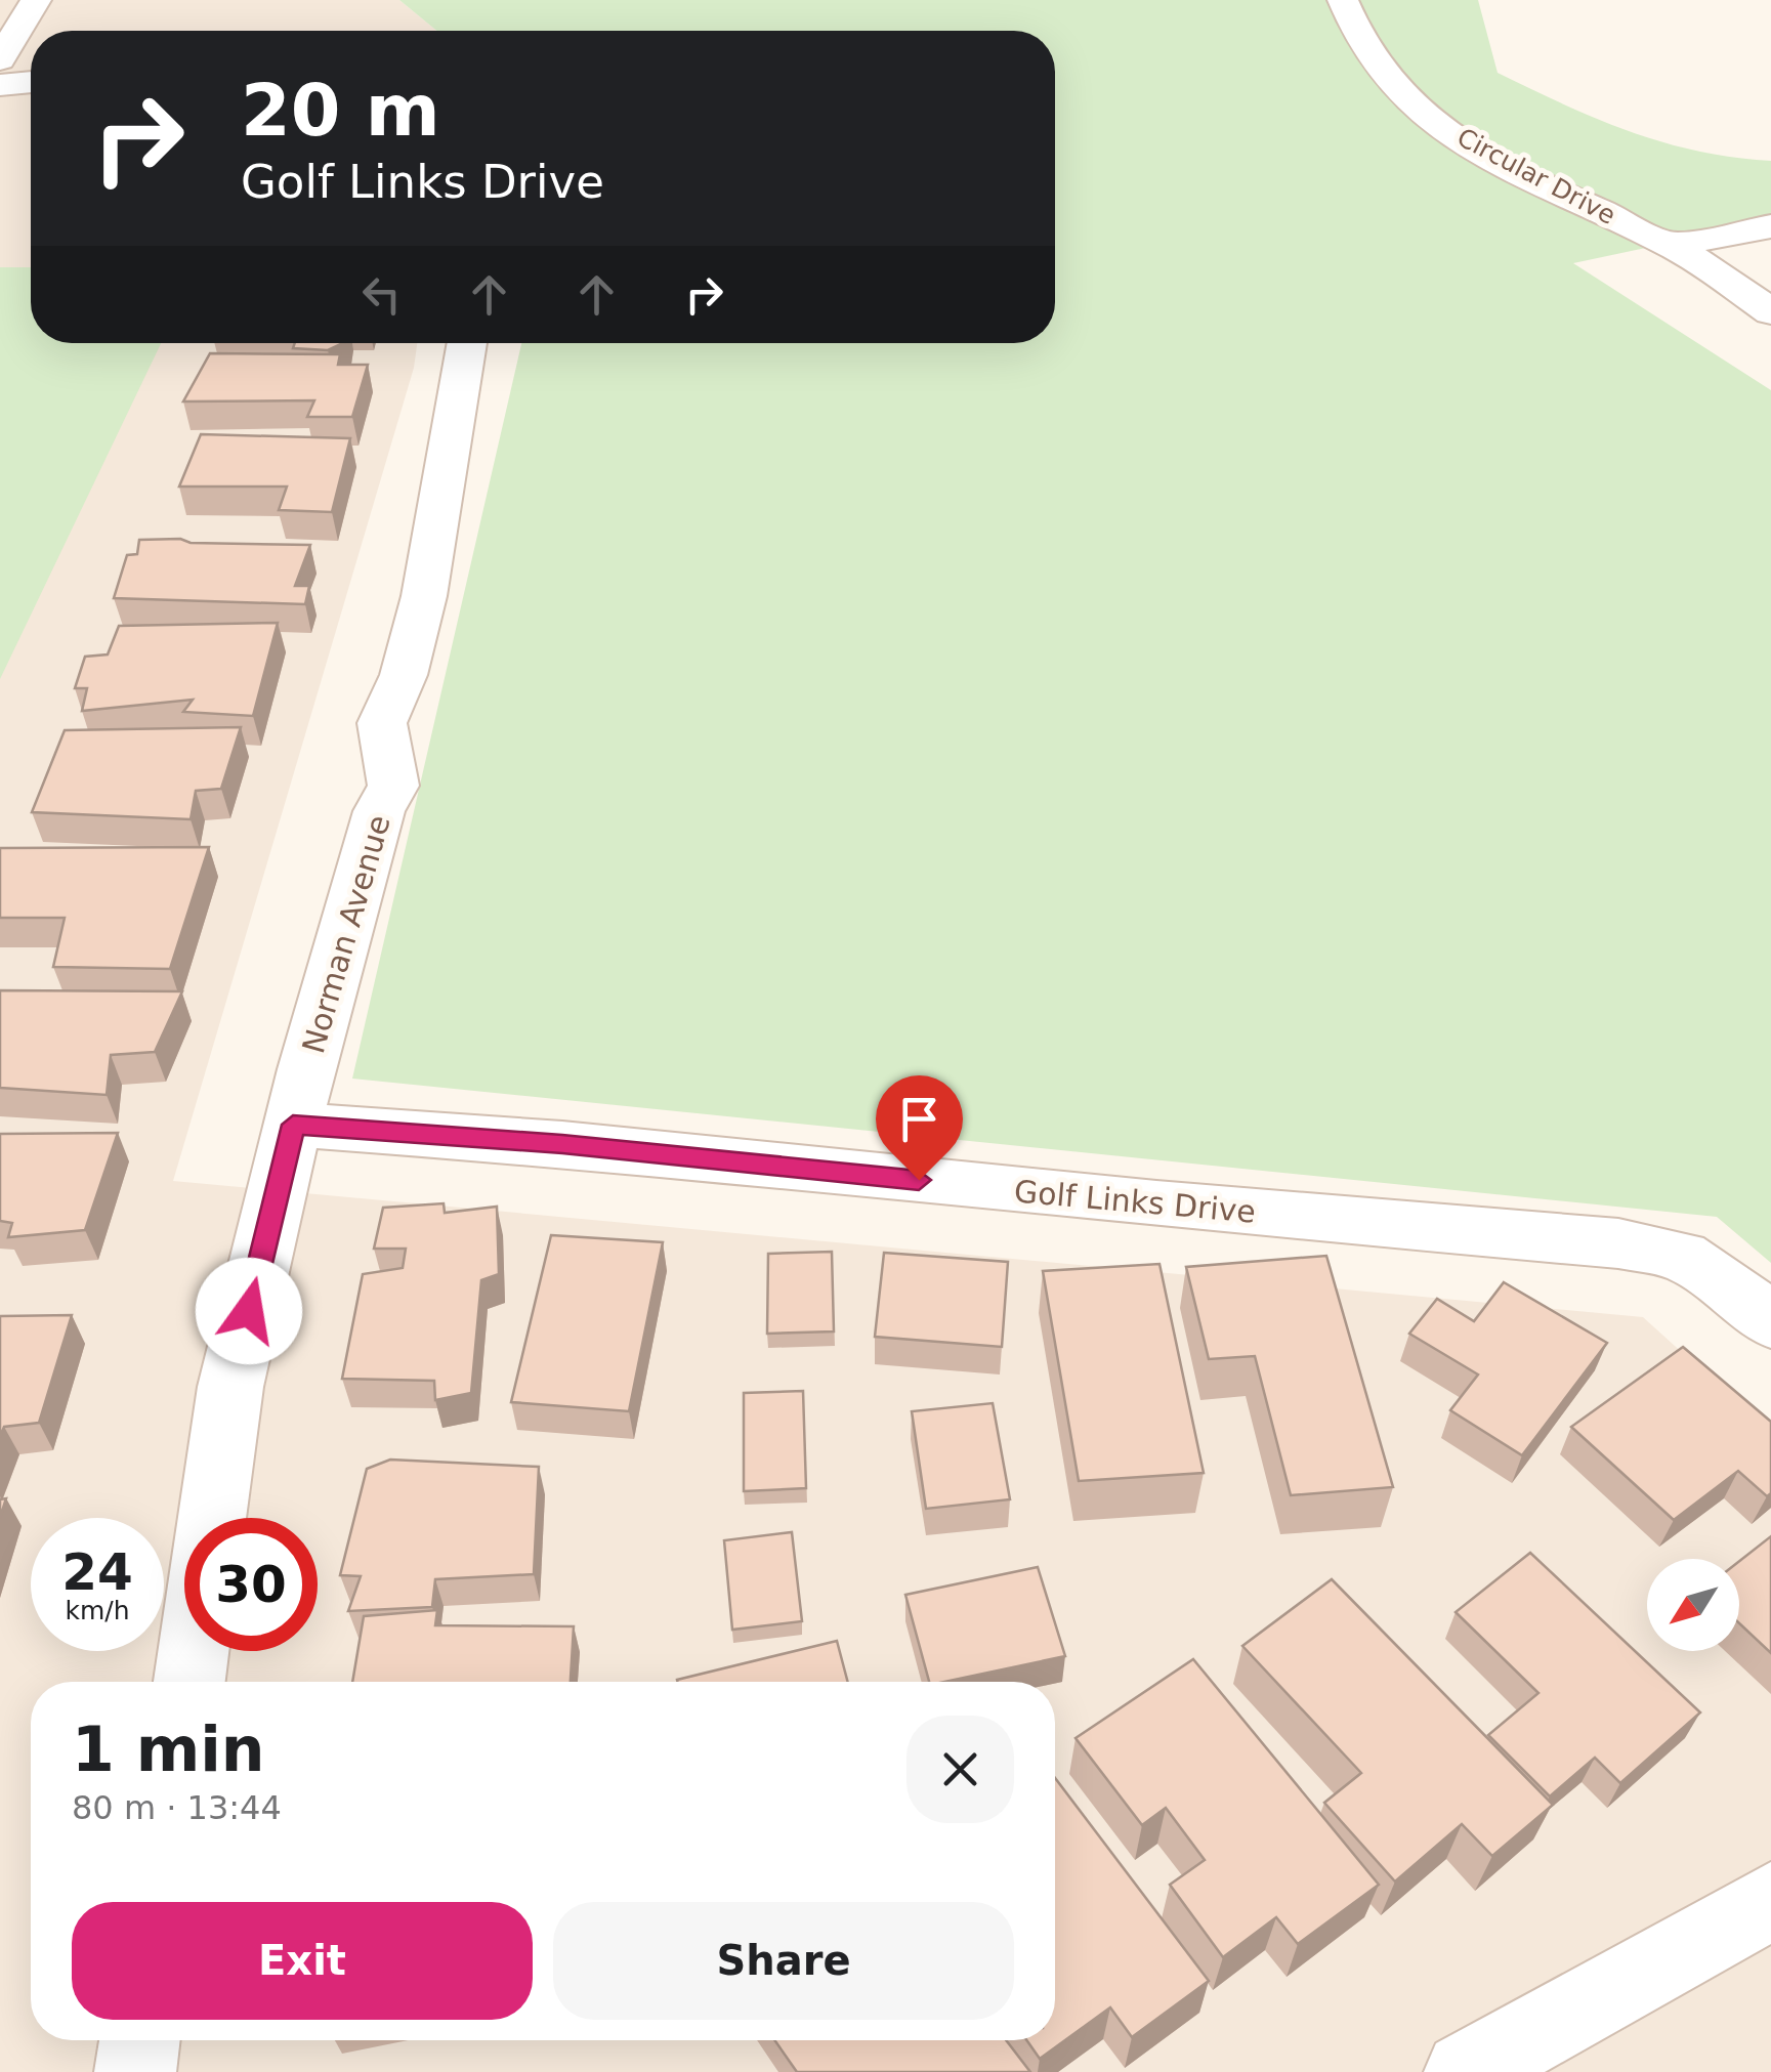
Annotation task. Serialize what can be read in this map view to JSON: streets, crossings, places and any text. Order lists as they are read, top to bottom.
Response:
{
  "streets": {
    "street": ["Circular Drive", "Norman Avenue", "Golf Links Drive"]
  },
  "crossings": [
    ["Norman Avenue", "Golf Links Drive"]
  ],
  "north": "bottom left",
  "page": {
    "turn": ["20 m", "Golf Links Drive"],
    "speed": "24 km/h",
    "limit": "30",
    "heading": ["1 min", "80 m · 13:44"],
    "buttons": ["Exit", "Share"]
  }
}
